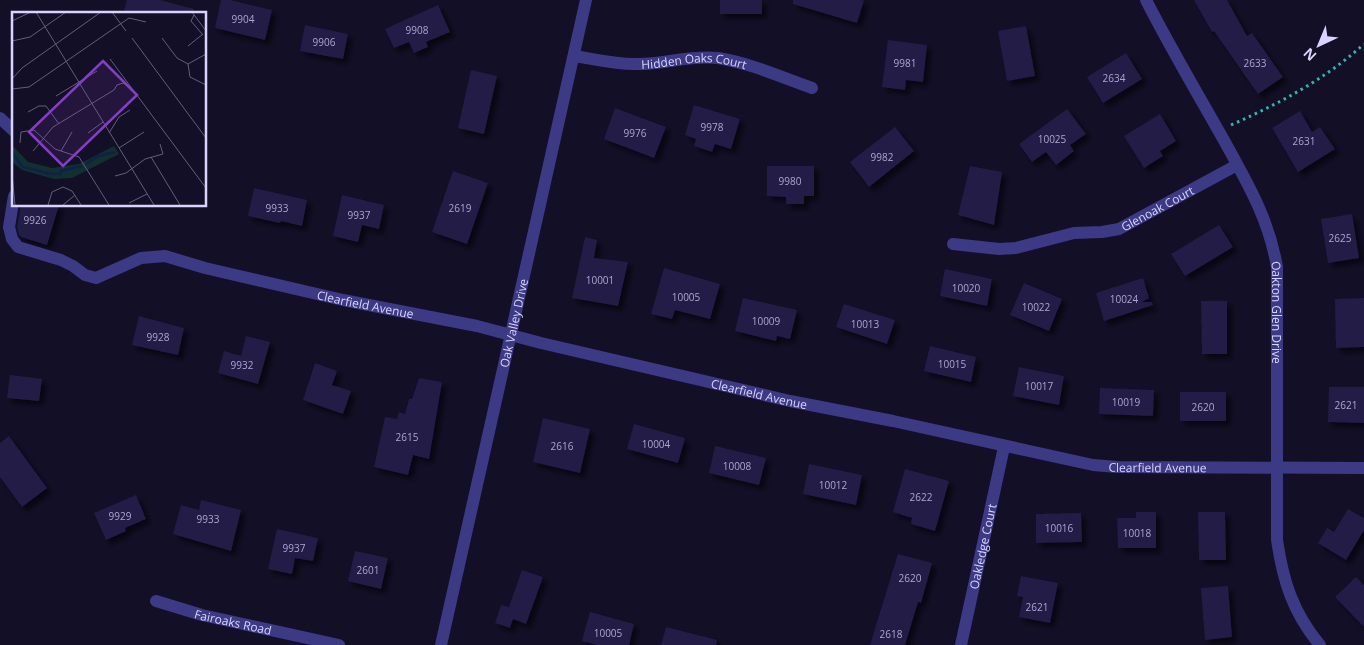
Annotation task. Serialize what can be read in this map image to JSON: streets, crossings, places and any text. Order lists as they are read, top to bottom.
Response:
{
  "streets": {
    "street": [
      "Hidden Oaks Court",
      "Glenoak Court",
      "Clearfield Avenue",
      "Oakton Glen Drive",
      "Oak Valley Drive",
      "Oakledge Court",
      "Fairoaks Road"
    ]
  },
  "crossings": [
    ["Hidden Oaks Court", "Oak Valley Drive"],
    ["Glenoak Court", "Oakton Glen Drive"],
    ["Clearfield Avenue", "Oakton Glen Drive"],
    ["Clearfield Avenue", "Oak Valley Drive"],
    ["Clearfield Avenue", "Oakledge Court"]
  ],
  "house_numbers": [
    "9904",
    "9908",
    "9906",
    "9981",
    "2633",
    "2634",
    "9978",
    "9976",
    "10025",
    "2631",
    "9982",
    "9980",
    "9933",
    "2619",
    "9937",
    "9926",
    "2625",
    "10001",
    "10020",
    "10005",
    "10024",
    "10022",
    "10009",
    "10013",
    "9928",
    "10015",
    "9932",
    "10017",
    "10019",
    "2621",
    "2620",
    "2615",
    "10004",
    "2616",
    "10008",
    "10012",
    "2622",
    "9929",
    "9933",
    "10016",
    "10018",
    "9937",
    "2601",
    "2620",
    "2621",
    "10005",
    "2618"
  ],
  "north": "bottom left"
}
